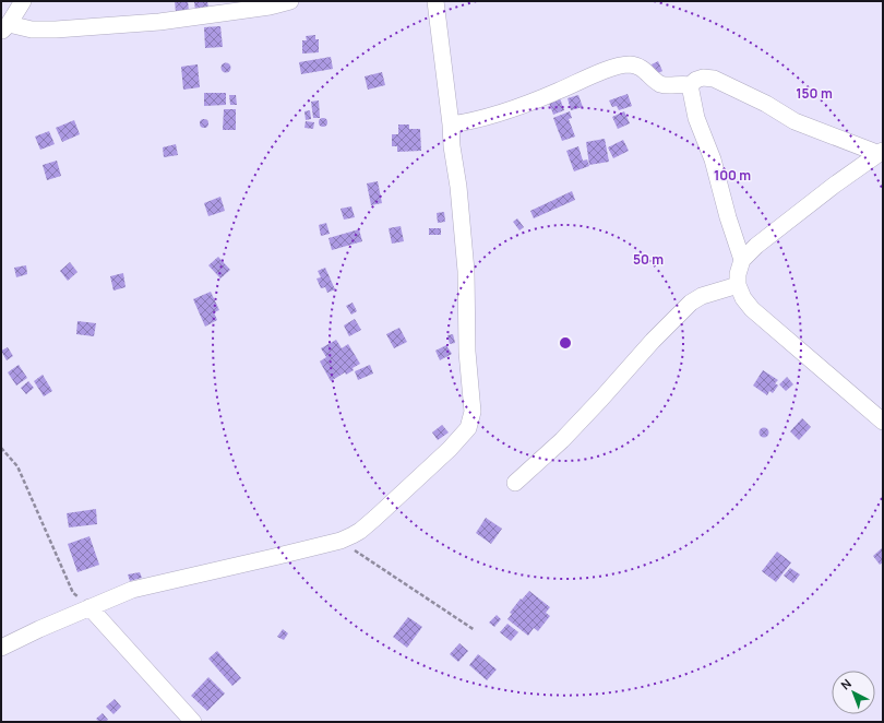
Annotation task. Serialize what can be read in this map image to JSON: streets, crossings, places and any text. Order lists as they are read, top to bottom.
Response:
{
  "north": "top left",
  "rings": ["150 m", "100 m", "50 m"]
}
